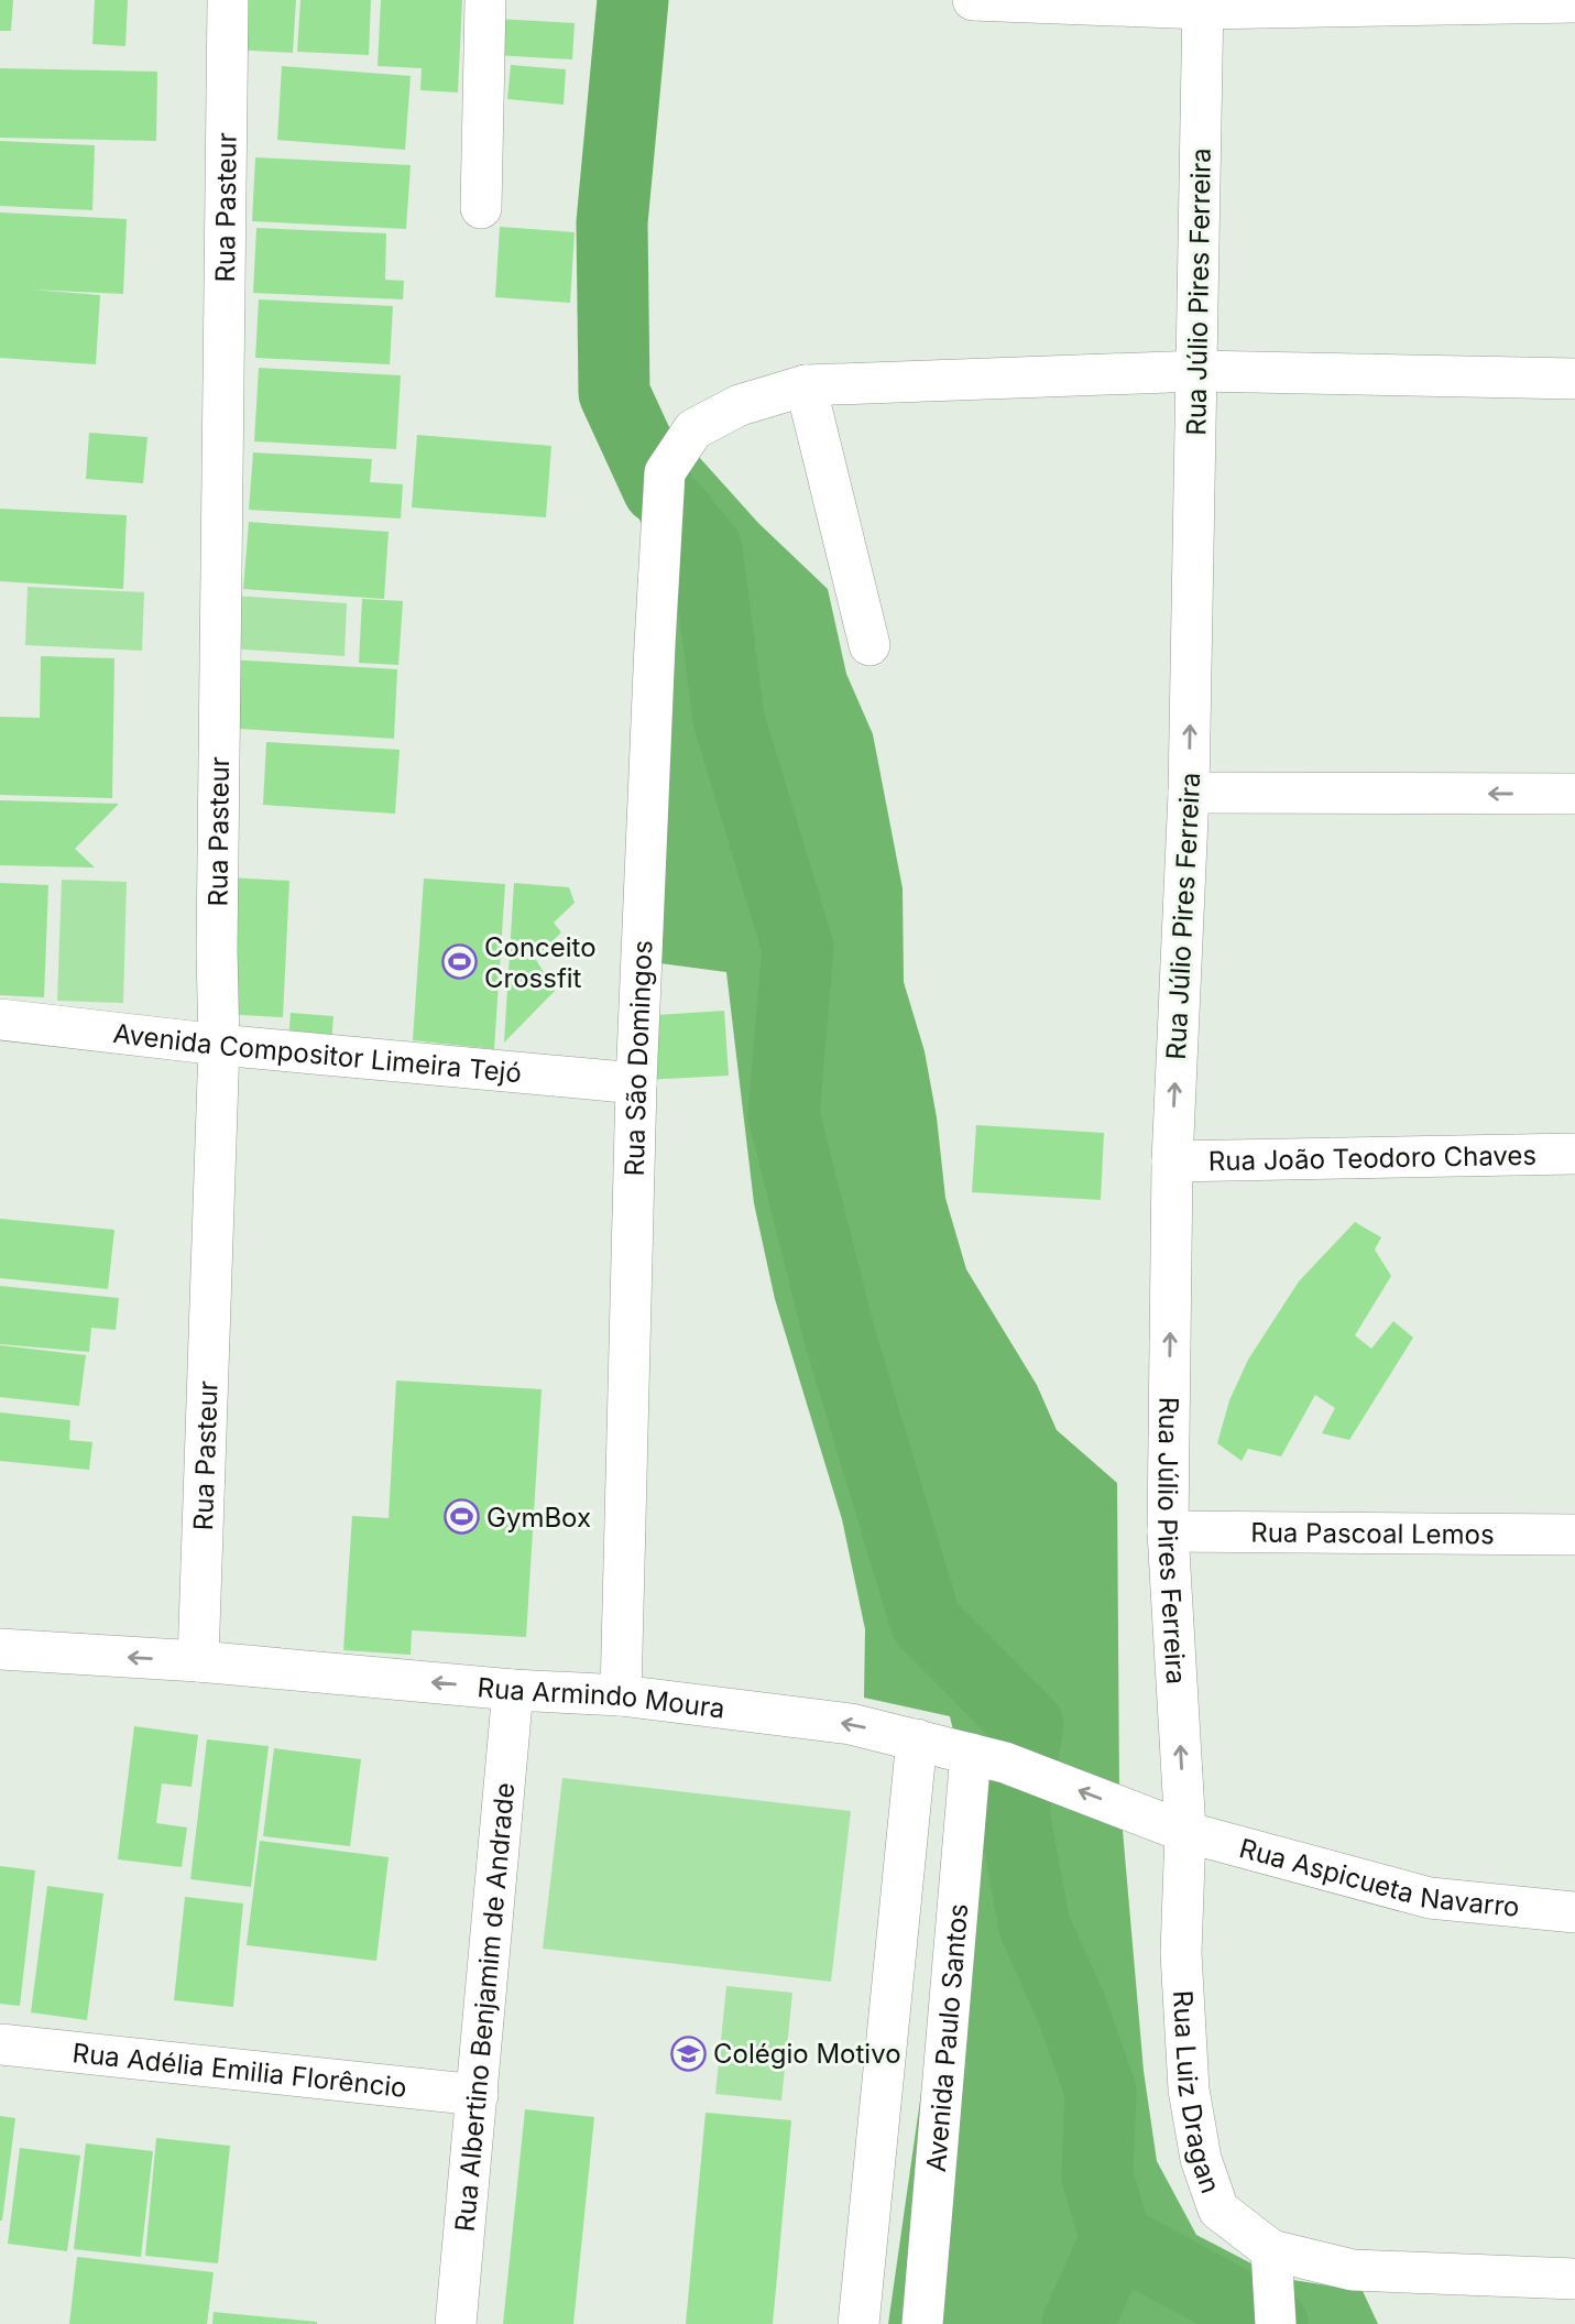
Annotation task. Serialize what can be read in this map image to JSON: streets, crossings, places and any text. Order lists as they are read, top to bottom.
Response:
{
  "streets": {
    "street": [
      "Rua Pasteur",
      "Rua Júlio Pires Ferreira",
      "Avenida Compositor Limeira Tejó",
      "Rua São Domingos",
      "Rua João Teodoro Chaves",
      "Rua Pascoal Lemos",
      "Rua Armindo Moura",
      "Rua Aspicueta Navarro",
      "Rua Albertino Benjamim de Andrade",
      "Avenida Paulo Santos",
      "Rua Adélia Emilia Florêncio",
      "Rua Luiz Dragan"
    ]
  },
  "crossings": [
    ["Rua Pasteur", "Avenida Compositor Limeira Tejó"],
    ["Rua Pasteur", "Rua Armindo Moura"],
    ["Rua Júlio Pires Ferreira", "Rua João Teodoro Chaves"],
    ["Rua Júlio Pires Ferreira", "Rua Pascoal Lemos"],
    ["Rua Júlio Pires Ferreira", "Rua Armindo Moura"],
    ["Rua Júlio Pires Ferreira", "Rua Aspicueta Navarro"],
    ["Rua Júlio Pires Ferreira", "Rua Luiz Dragan"],
    ["Avenida Compositor Limeira Tejó", "Rua São Domingos"],
    ["Rua São Domingos", "Rua Armindo Moura"],
    ["Rua Armindo Moura", "Rua Aspicueta Navarro"],
    ["Rua Armindo Moura", "Rua Albertino Benjamim de Andrade"],
    ["Rua Armindo Moura", "Avenida Paulo Santos"],
    ["Rua Armindo Moura", "Rua Luiz Dragan"],
    ["Rua Aspicueta Navarro", "Rua Luiz Dragan"],
    ["Rua Albertino Benjamim de Andrade", "Rua Adélia Emilia Florêncio"]
  ],
  "one_way": ["Rua Júlio Pires Ferreira", "Rua Armindo Moura"],
  "places": {
    "sports": ["Conceito Crossfit", "GymBox"],
    "school or university": ["Colégio Motivo"]
  }
}
